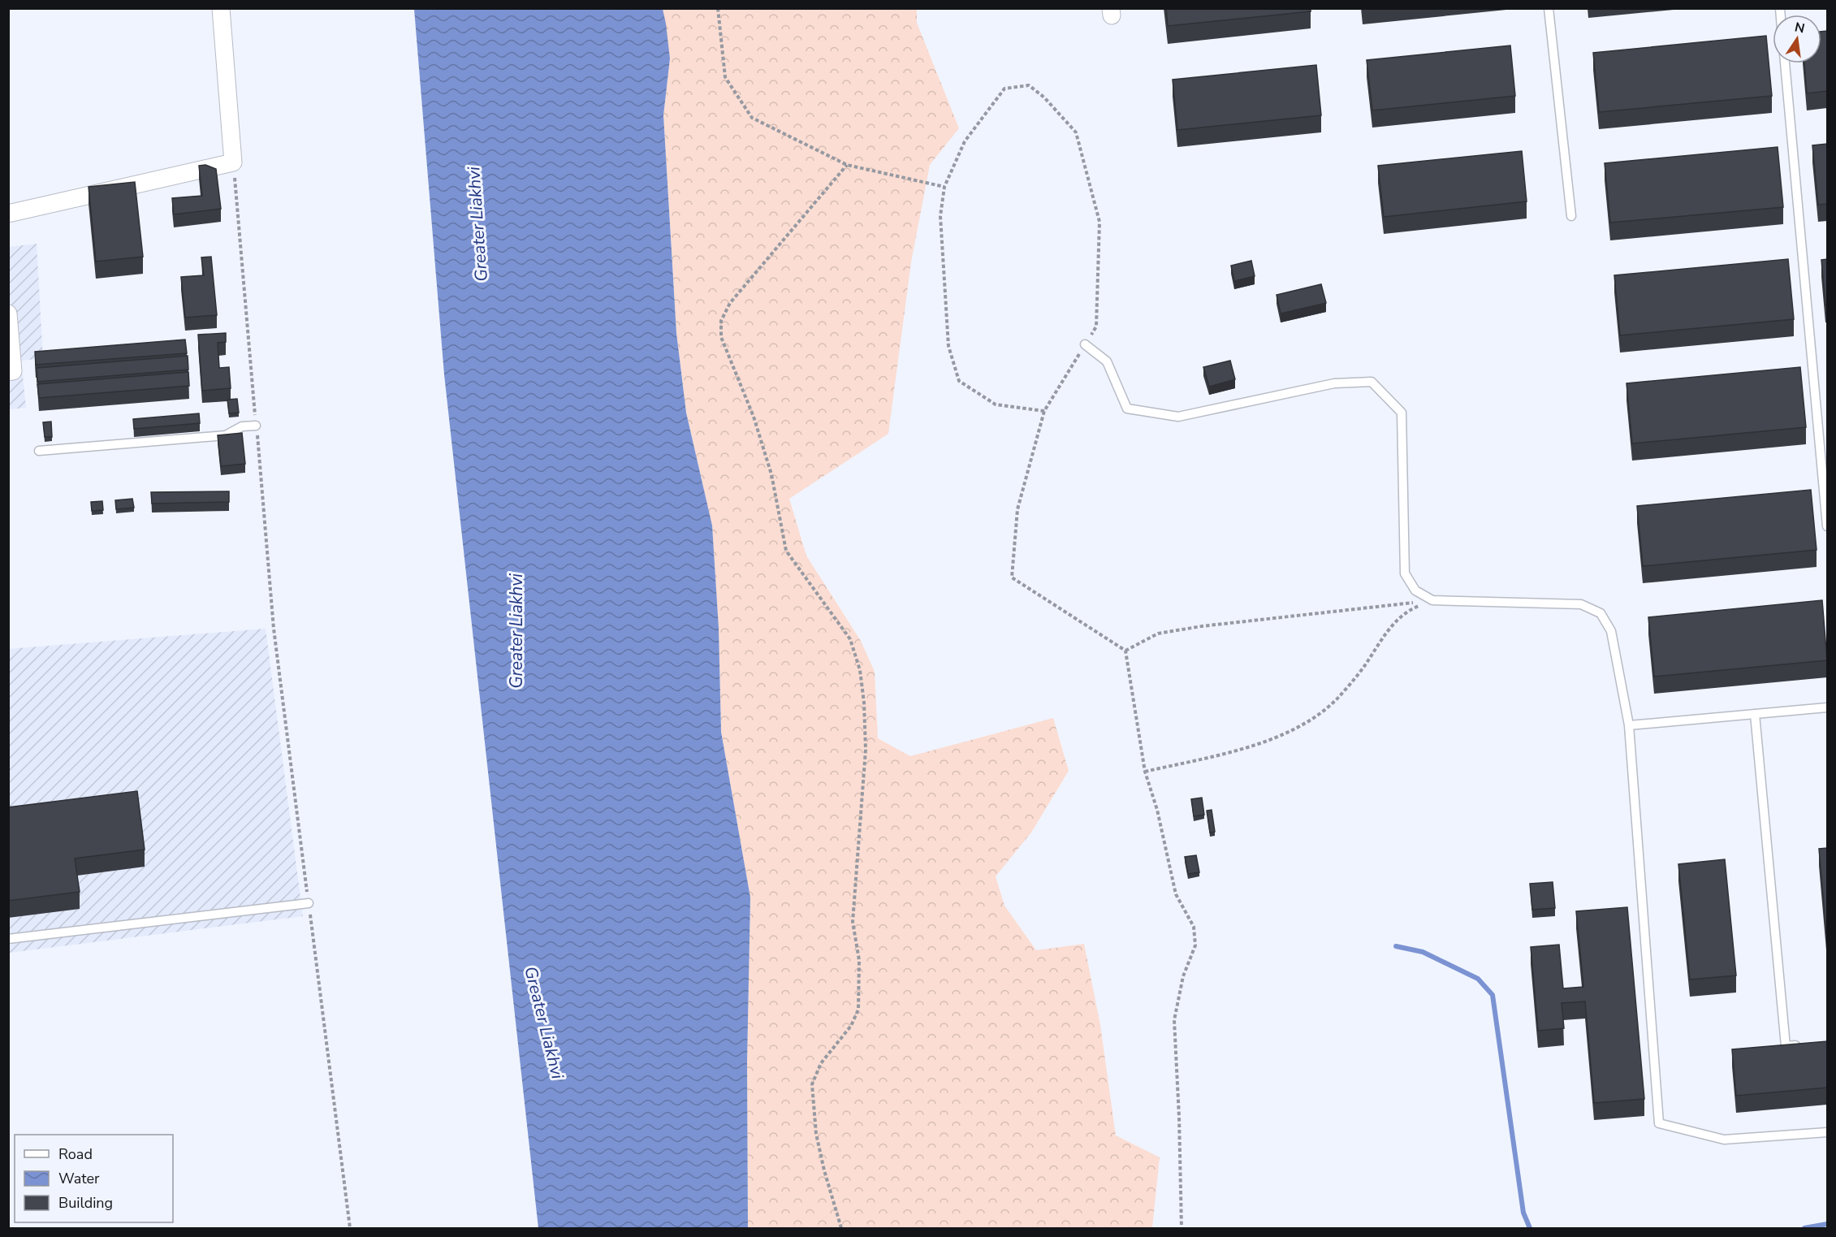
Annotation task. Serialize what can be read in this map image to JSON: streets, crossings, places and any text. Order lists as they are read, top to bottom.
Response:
{
  "water": ["Greater Liakhvi"],
  "legend": ["Road", "Water", "Building"],
  "north": "top"
}
